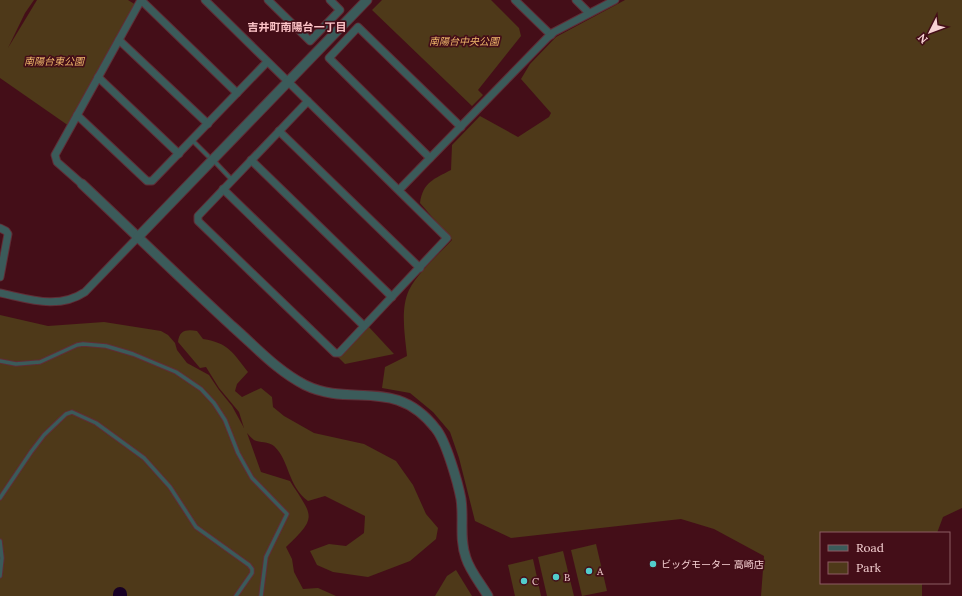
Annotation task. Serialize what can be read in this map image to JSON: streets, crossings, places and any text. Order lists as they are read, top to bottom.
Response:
{
  "districts": ["吉井町南陽台一丁目"],
  "parks": ["南陽台中央公園", "南陽台東公園"],
  "places": [
    "ビッグモーター 高崎店",
    "A",
    "B",
    "C"
  ],
  "legend": ["Road", "Park"],
  "north": "bottom left"
}
